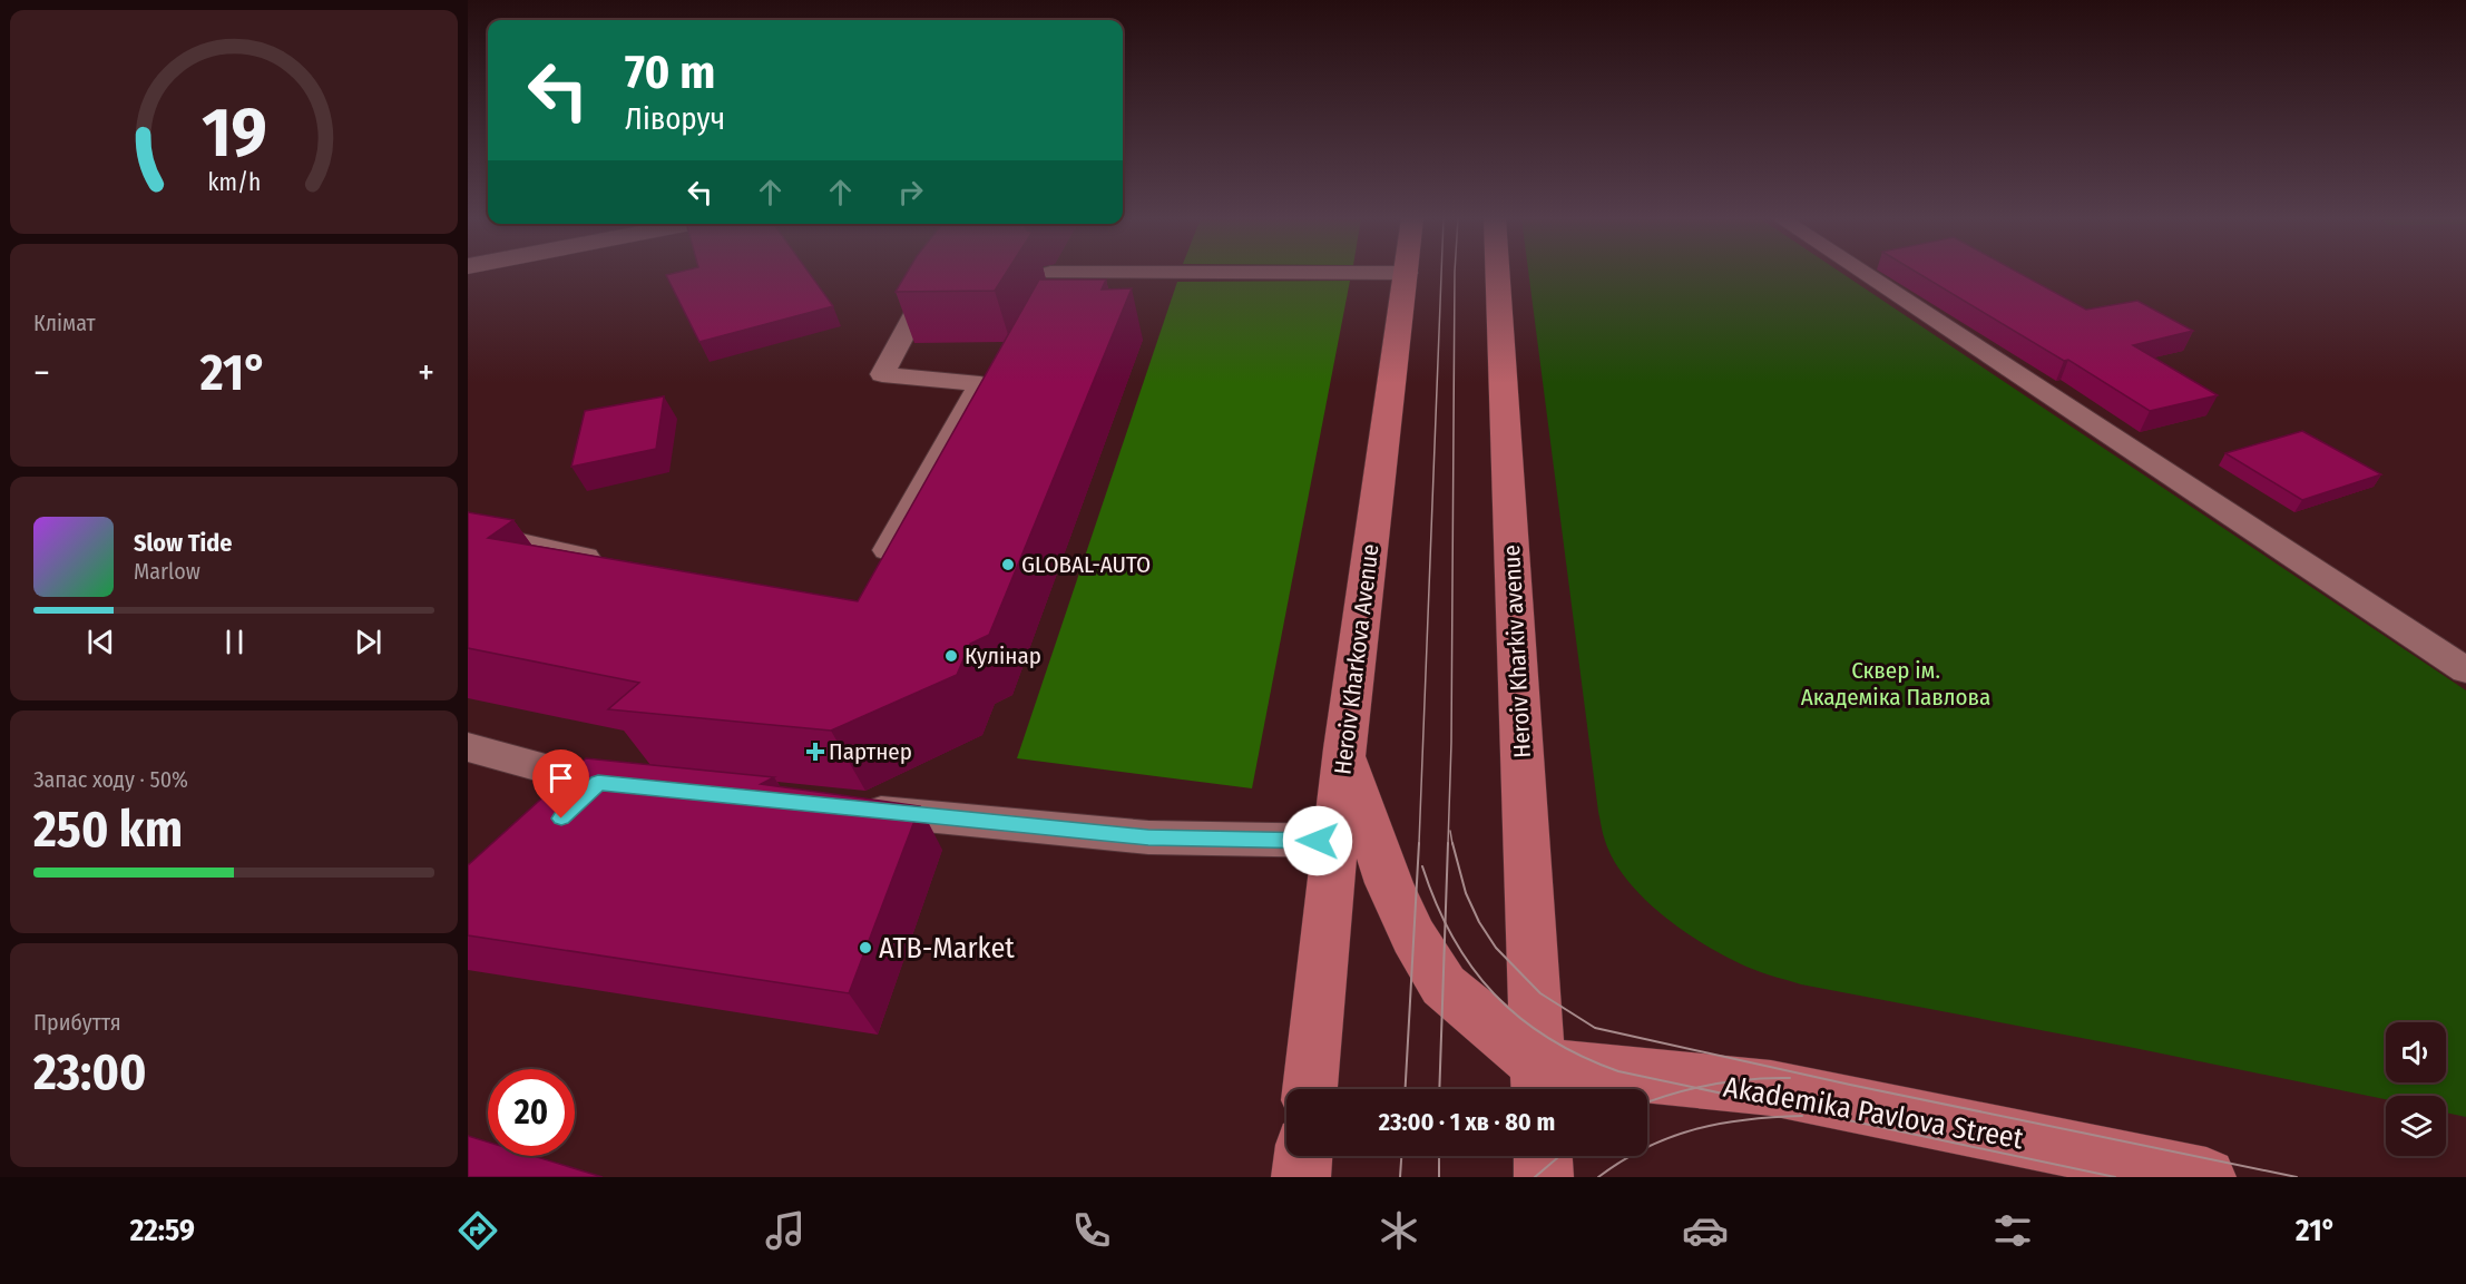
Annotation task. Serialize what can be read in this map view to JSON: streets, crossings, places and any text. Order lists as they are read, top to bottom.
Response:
{
  "streets": {
    "main road": ["Heroiv Kharkiv avenue", "Heroiv Kharkova Avenue", "Akademika Pavlova Street"]
  },
  "crossings": [
    ["Heroiv Kharkiv avenue", "Akademika Pavlova Street"]
  ],
  "parks": ["Сквер ім. Академіка Павлова"],
  "places": {
    "other": ["GLOBAL-AUTO", "Кулінар", "ATB-Market"],
    "health": ["Партнер"]
  },
  "page": {
    "turn": ["70 m", "Ліворуч"],
    "tile": [
      "Клімат",
      ["Запас ходу · 50%", "250 km"],
      ["Прибуття", "23:00"]
    ],
    "heat": ["−", "21°", "+"],
    "song": ["Slow Tide", "Marlow"],
    "limit": "20",
    "trip": "23:00 · 1 хв · 80 m",
    "tabs": ["22:59", "21°"],
    "gauge": ["19", "km/h"]
  }
}
